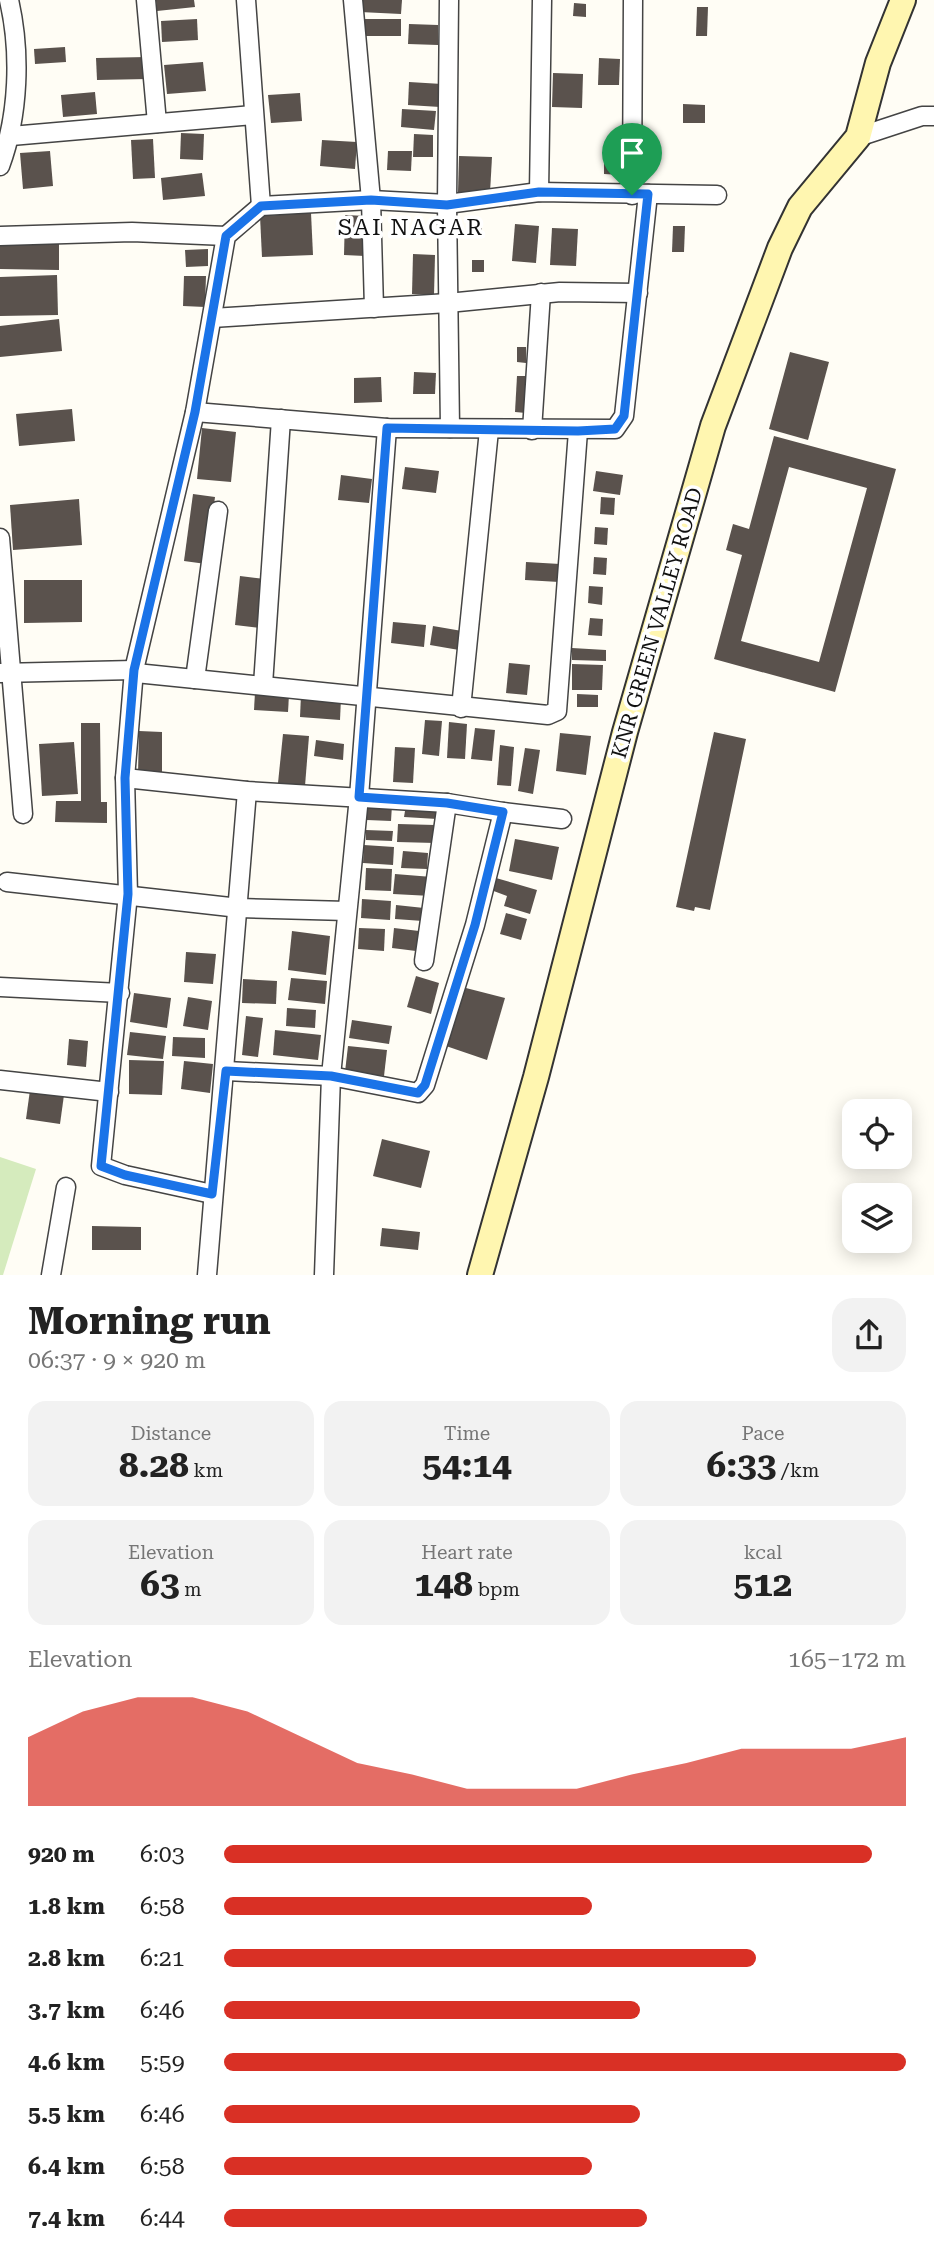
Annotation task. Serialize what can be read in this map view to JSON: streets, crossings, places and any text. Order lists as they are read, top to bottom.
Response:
{
  "streets": {
    "street": ["KNR GREEN VALLEY ROAD"]
  },
  "districts": ["SAI NAGAR"],
  "page": {
    "heading": ["Morning run", "06:37 · 9 × 920 m"],
    "stats": [
      ["Distance", "8.28 km"],
      ["Time", "54:14"],
      ["Pace", "6:33 /km"],
      ["Elevation", "63 m"],
      ["Heart rate", "148 bpm"],
      ["kcal", "512"]
    ],
    "chart": ["Elevation", "165–172 m"],
    "list": [
      {
        "name": "920 m",
        "note": "6:03"
      },
      {
        "name": "1.8 km",
        "note": "6:58"
      },
      {
        "name": "2.8 km",
        "note": "6:21"
      },
      {
        "name": "3.7 km",
        "note": "6:46"
      },
      {
        "name": "4.6 km",
        "note": "5:59"
      },
      {
        "name": "5.5 km",
        "note": "6:46"
      },
      {
        "name": "6.4 km",
        "note": "6:58"
      },
      {
        "name": "7.4 km",
        "note": "6:44"
      }
    ]
  }
}
